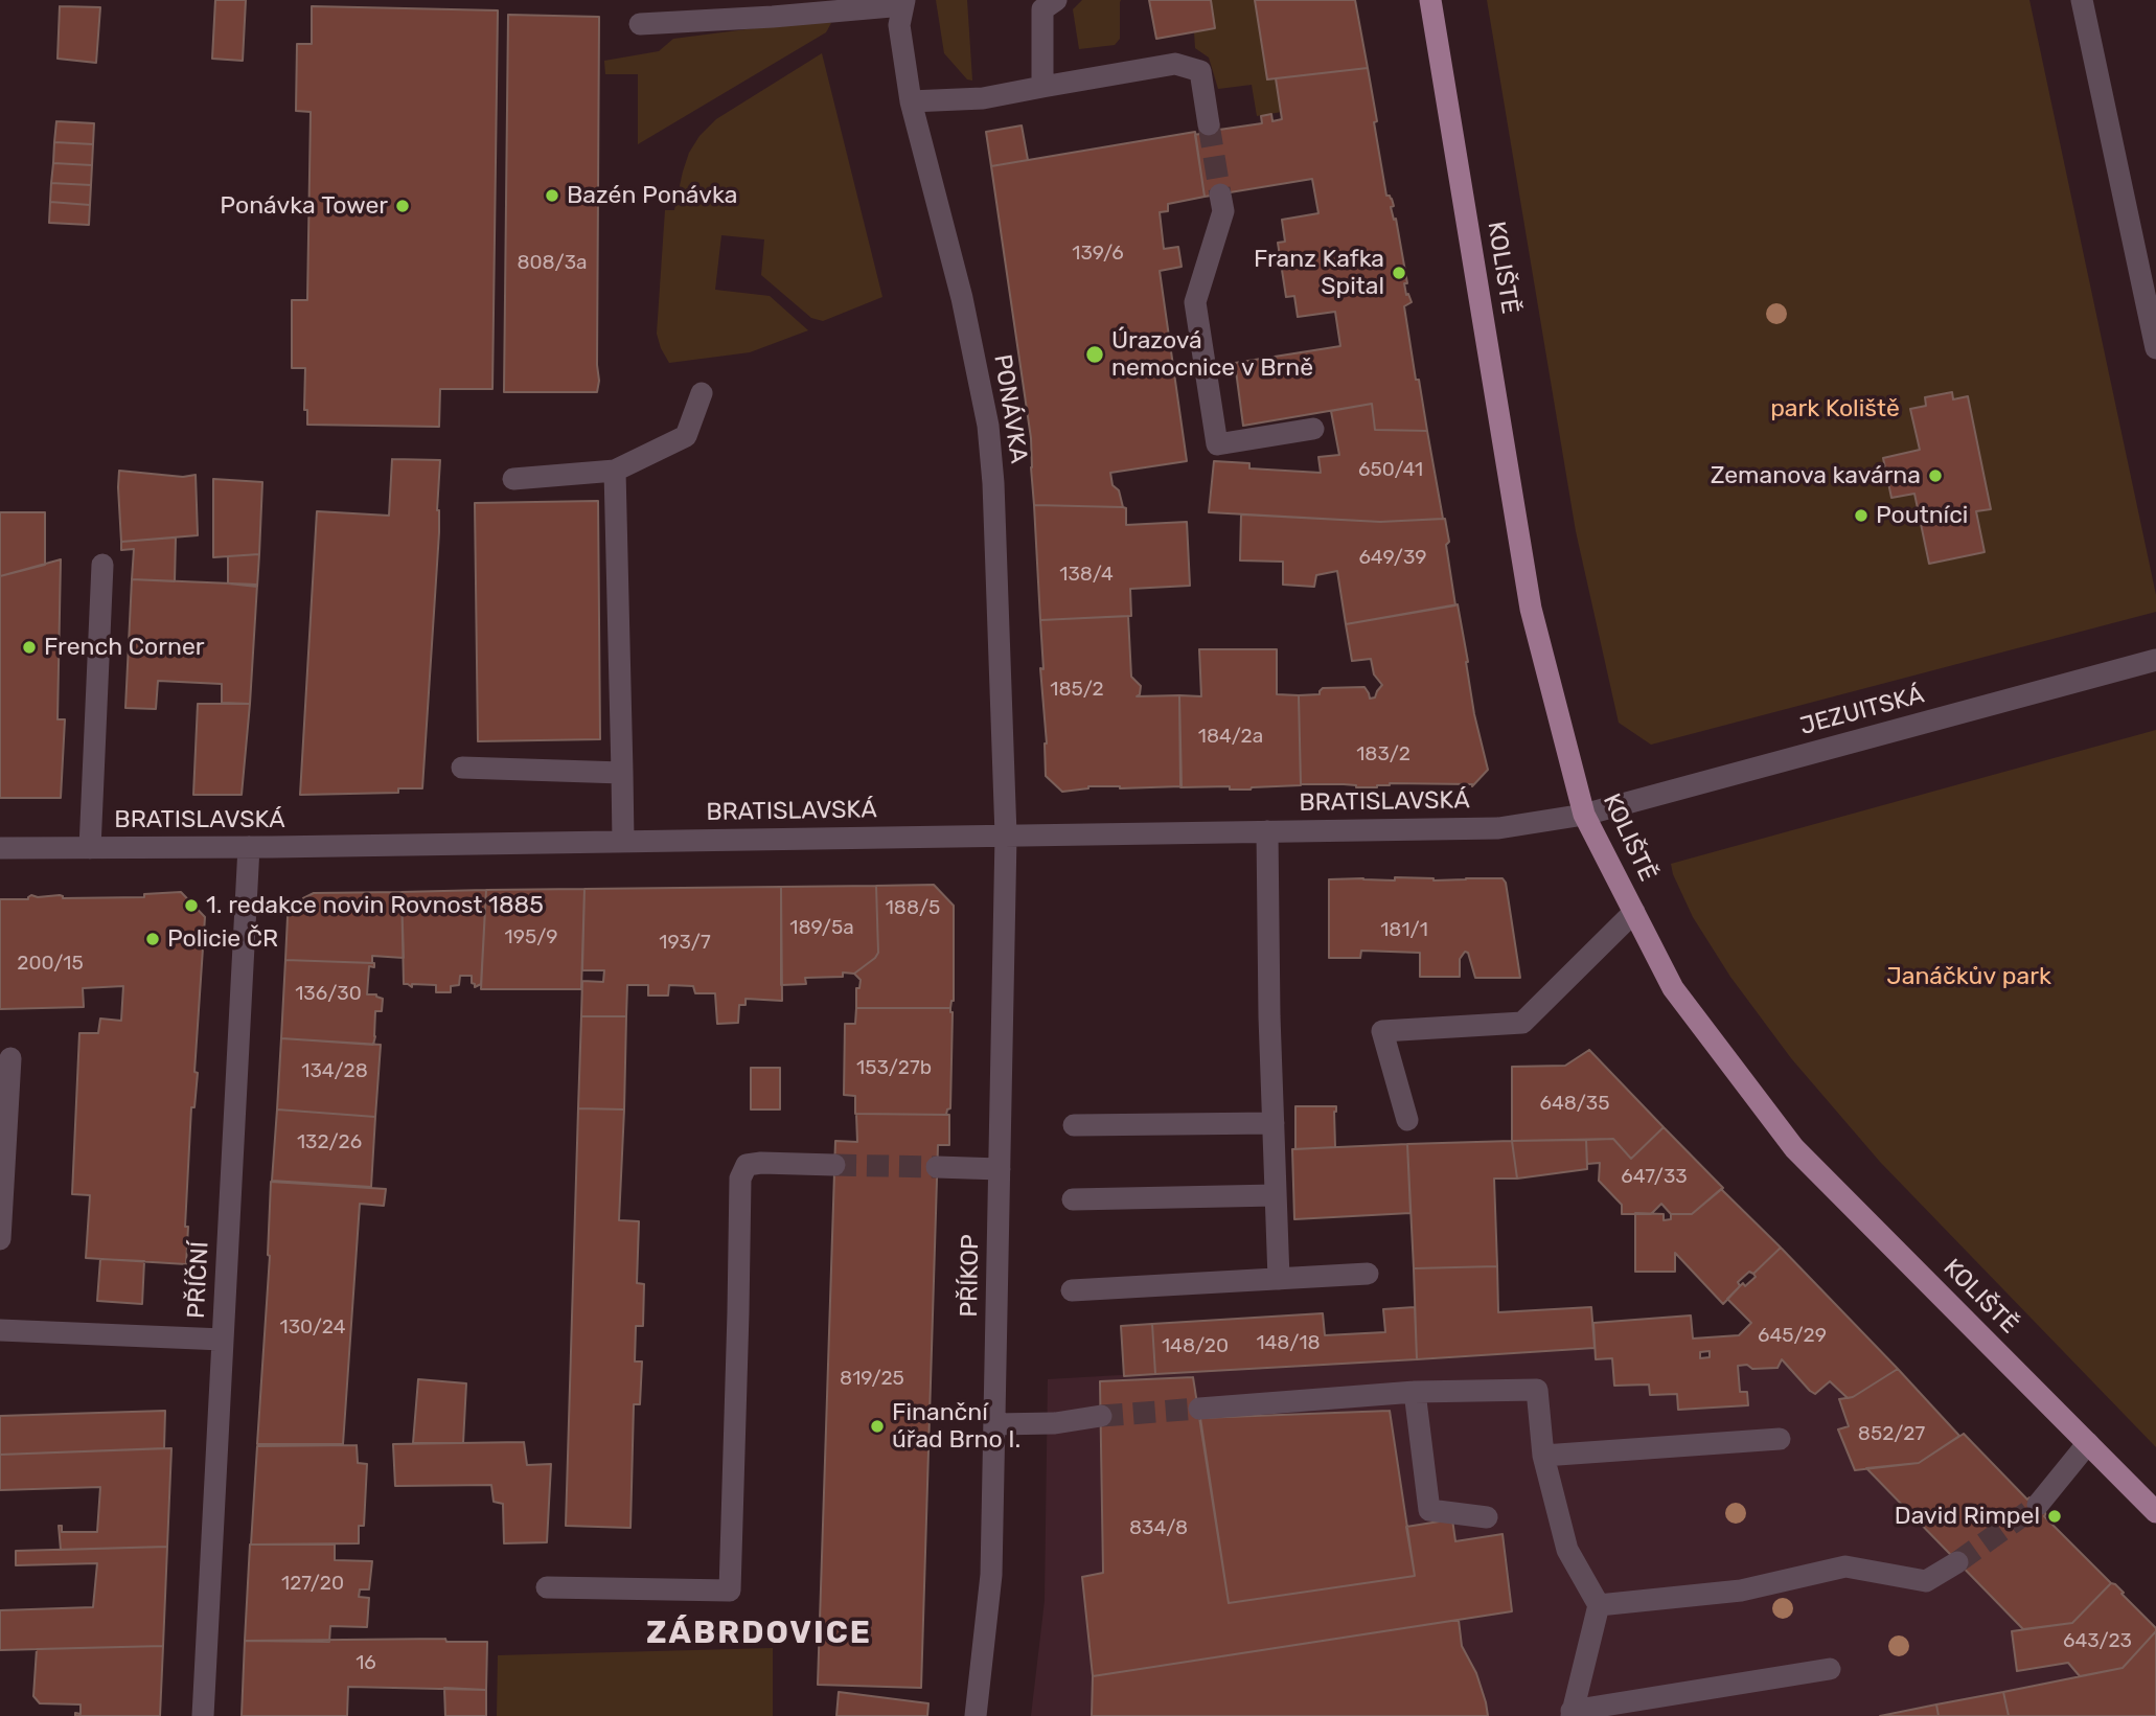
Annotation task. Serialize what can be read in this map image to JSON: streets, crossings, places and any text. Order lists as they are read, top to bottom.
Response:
{
  "streets": {
    "main road": ["KOLIŠTĚ"],
    "street": [
      "PONÁVKA",
      "JEZUITSKÁ",
      "BRATISLAVSKÁ",
      "PŘÍKOP",
      "PŘÍČNÍ"
    ]
  },
  "crossings": [
    ["KOLIŠTĚ", "JEZUITSKÁ"],
    ["KOLIŠTĚ", "BRATISLAVSKÁ"],
    ["PONÁVKA", "BRATISLAVSKÁ"],
    ["PONÁVKA", "PŘÍKOP"],
    ["JEZUITSKÁ", "BRATISLAVSKÁ"],
    ["BRATISLAVSKÁ", "PŘÍKOP"],
    ["BRATISLAVSKÁ", "PŘÍČNÍ"]
  ],
  "districts": ["ZÁBRDOVICE"],
  "parks": ["park Koliště", "Janáčkův park"],
  "places": [
    "Bazén Ponávka",
    "Ponávka Tower",
    "Franz Kafka Spital",
    "Úrazová nemocnice v Brně",
    "Zemanova kavárna",
    "Poutníci",
    "French Corner",
    "1. redakce novin Rovnost 1885",
    "Policie ČR",
    "Finanční úřad Brno I.",
    "David Rimpel"
  ],
  "house_numbers": [
    "139/6",
    "808/3a",
    "650/41",
    "649/39",
    "138/4",
    "185/2",
    "184/2a",
    "183/2",
    "188/5",
    "189/5a",
    "181/1",
    "195/9",
    "193/7",
    "200/15",
    "136/30",
    "153/27b",
    "134/28",
    "648/35",
    "132/26",
    "647/33",
    "130/24",
    "645/29",
    "148/18",
    "148/20",
    "819/25",
    "852/27",
    "834/8",
    "127/20",
    "643/23",
    "16"
  ]
}
